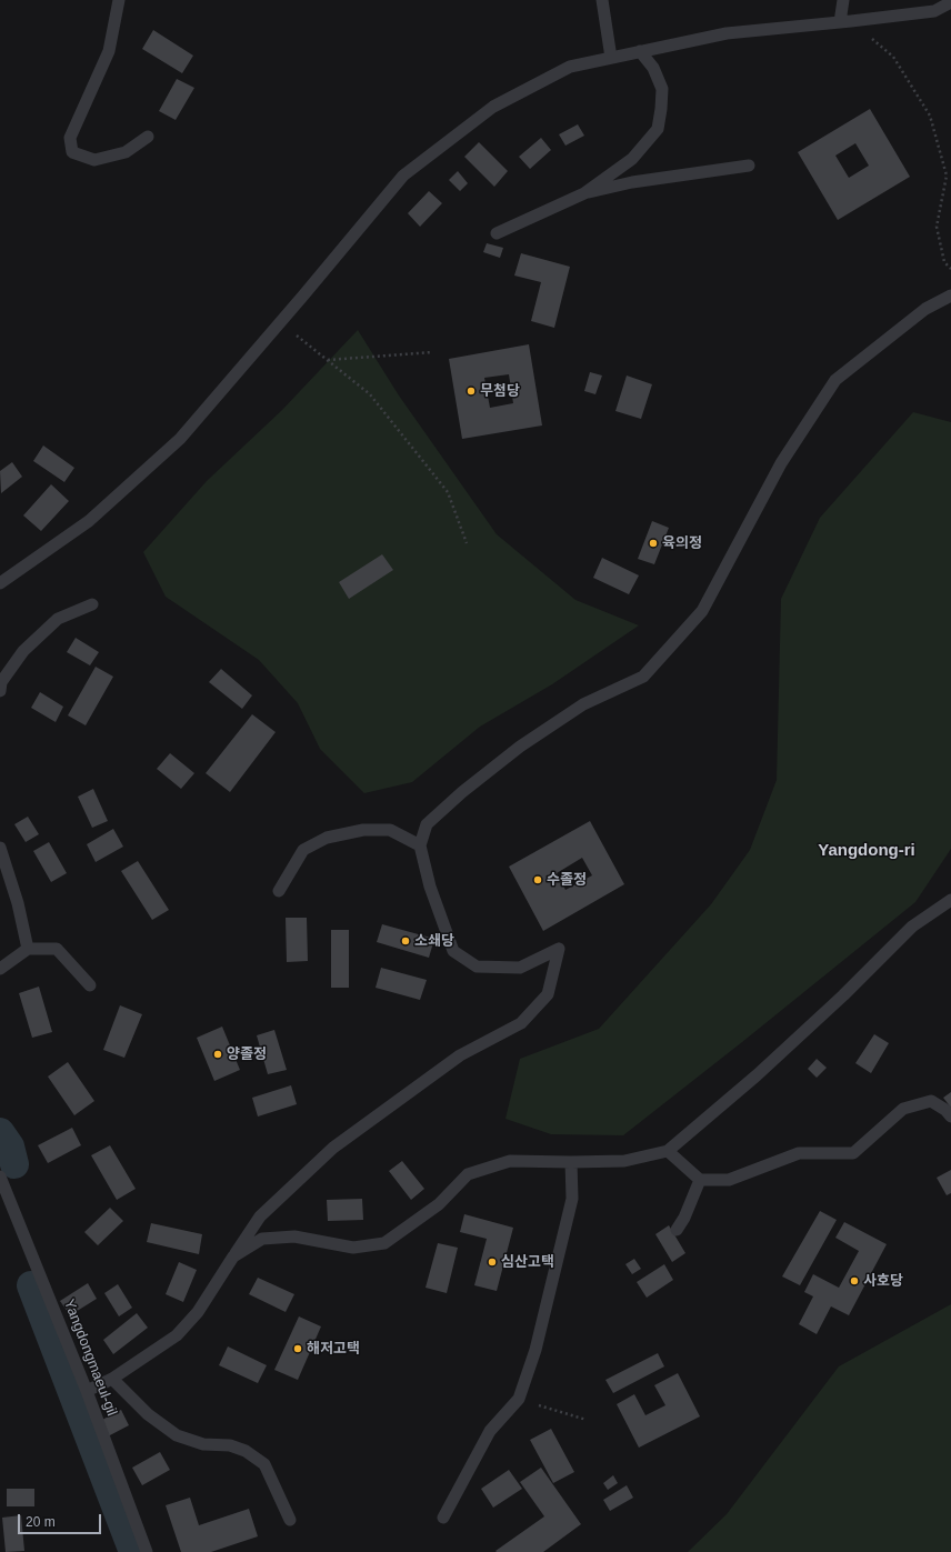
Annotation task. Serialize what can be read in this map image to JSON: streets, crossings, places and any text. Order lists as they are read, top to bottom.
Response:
{
  "streets": {
    "lane": ["Yangdongmaeul-gil"]
  },
  "districts": ["Yangdong-ri"],
  "places": [
    "무첨당",
    "육의정",
    "수졸정",
    "소쇄당",
    "양졸정",
    "심산고택",
    "사호당",
    "해저고택"
  ],
  "scale_bar": "20 m"
}
